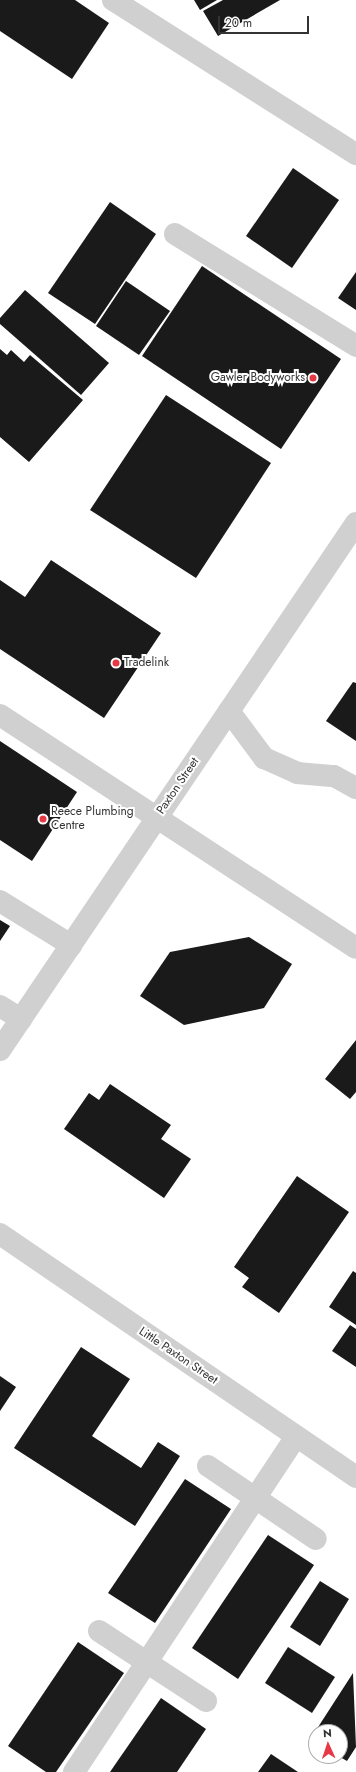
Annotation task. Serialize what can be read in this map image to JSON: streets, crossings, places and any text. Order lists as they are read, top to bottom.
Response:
{
  "streets": {
    "street": ["Paxton Street", "Little Paxton Street"]
  },
  "places": ["Gawler Bodyworks", "Tradelink", "Reece Plumbing Centre"],
  "scale_bar": "20 m",
  "north": "top"
}
